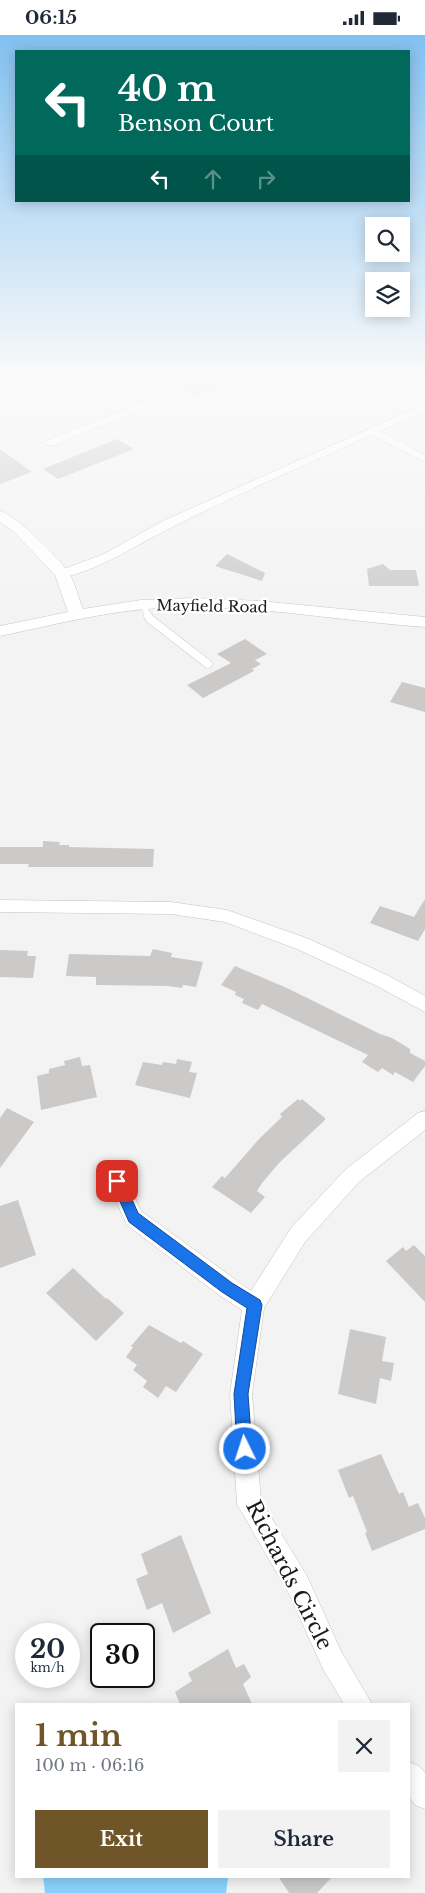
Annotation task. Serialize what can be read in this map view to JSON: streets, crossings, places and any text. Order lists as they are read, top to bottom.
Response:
{
  "streets": {
    "street": ["Mayfield Road", "Richards Circle"]
  },
  "page": {
    "status": "06:15",
    "turn": ["40 m", "Benson Court"],
    "speed": "20 km/h",
    "limit": "30",
    "heading": ["1 min", "100 m · 06:16"],
    "buttons": ["Exit", "Share"]
  }
}
